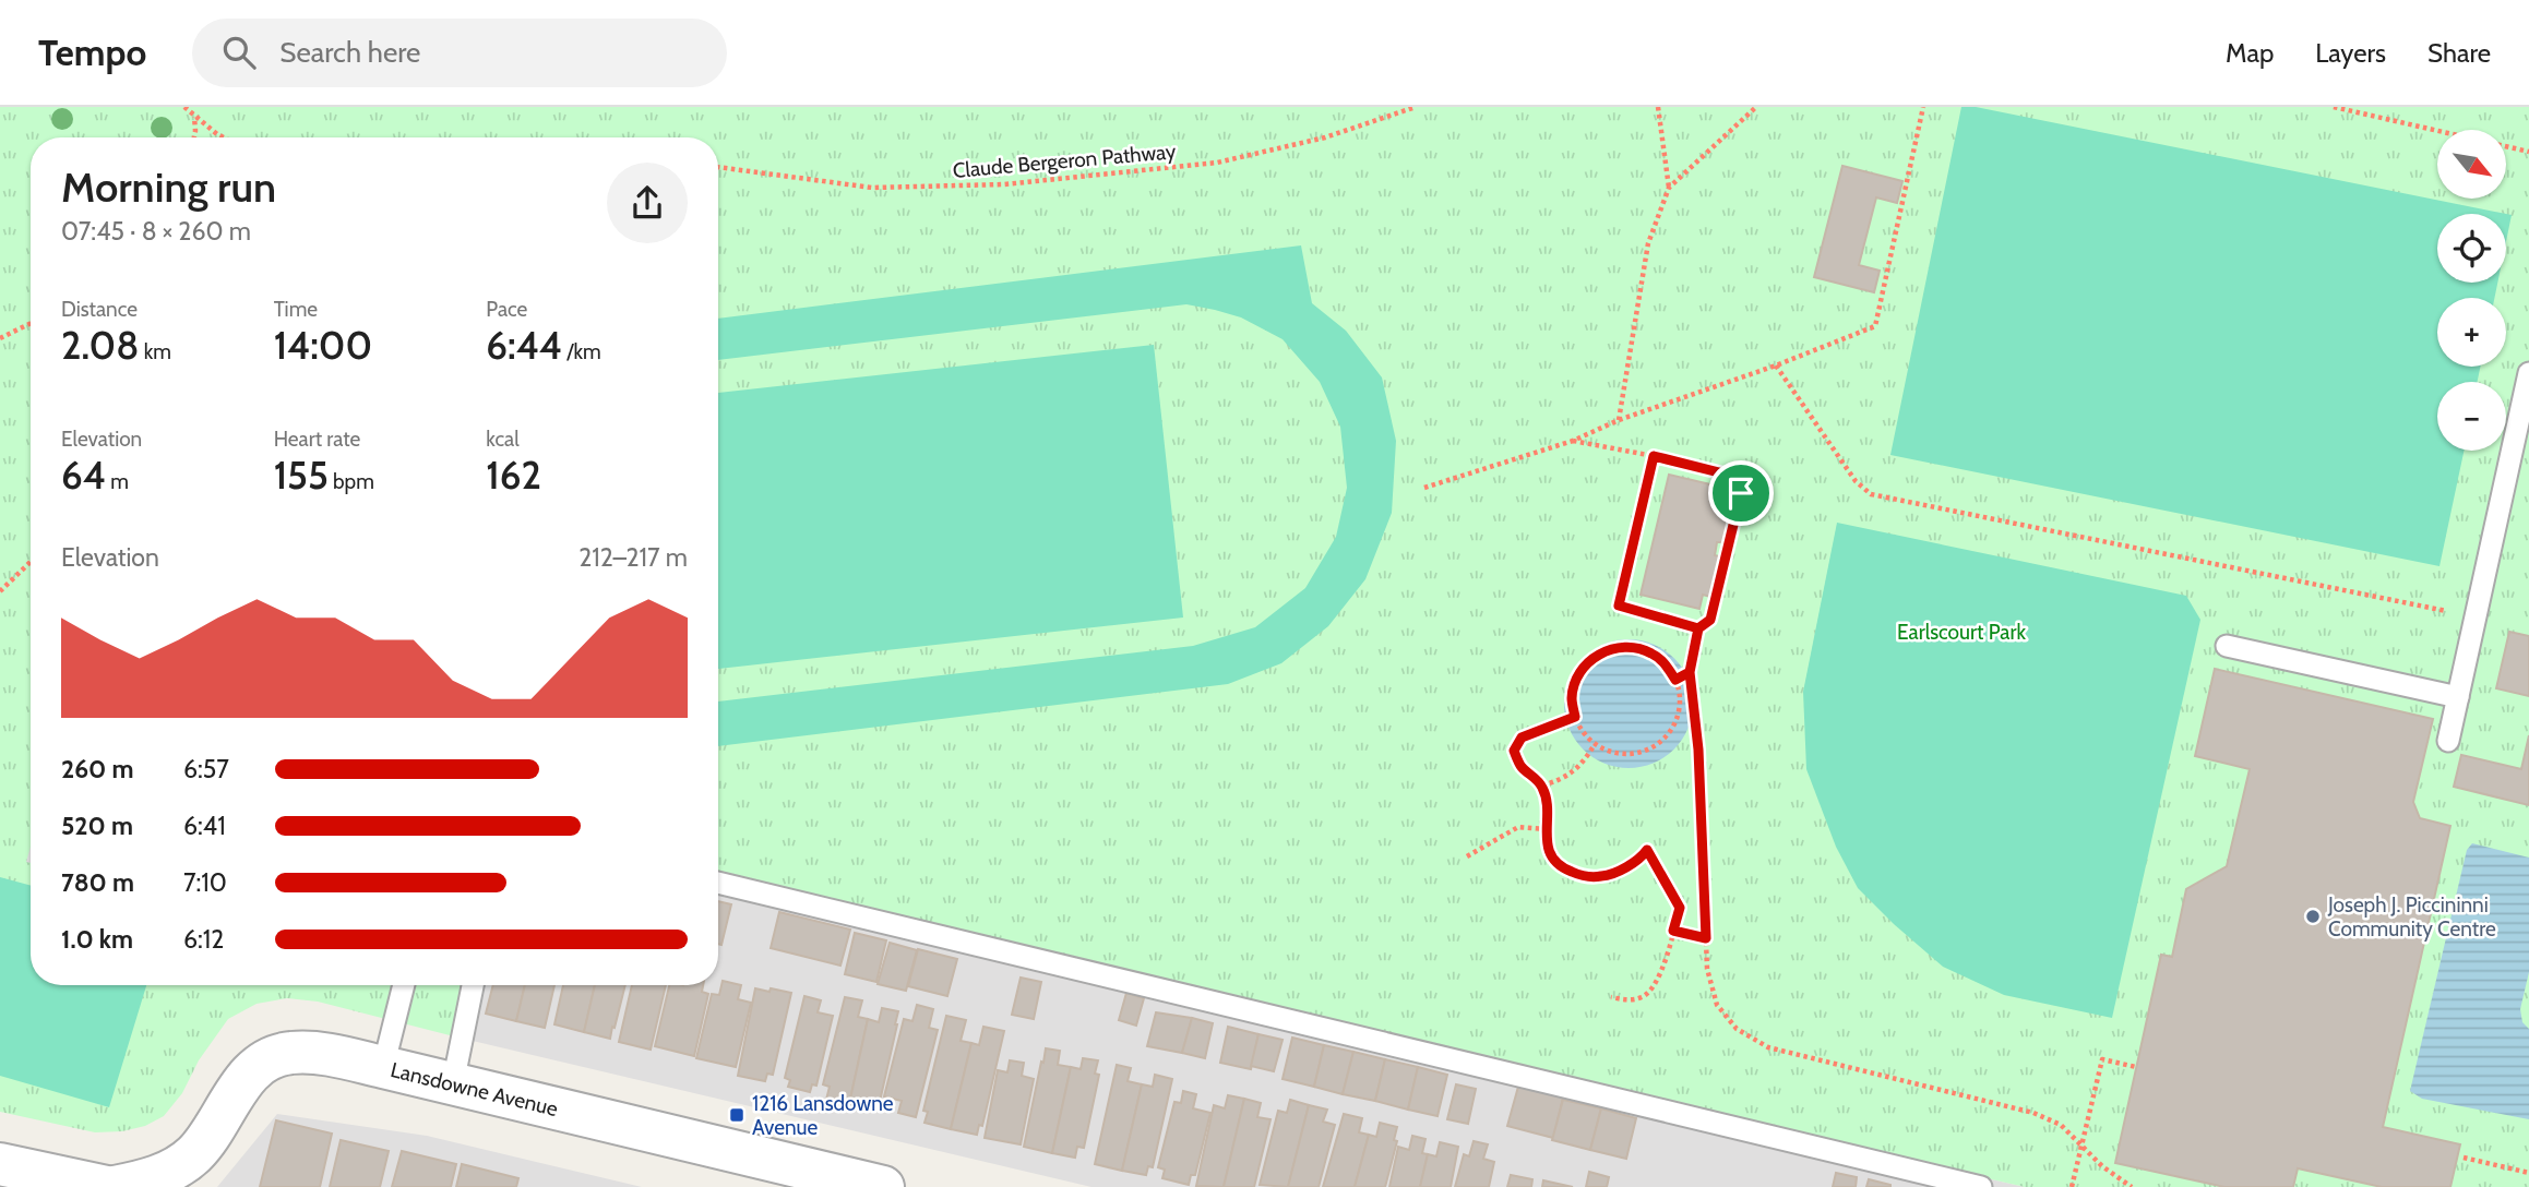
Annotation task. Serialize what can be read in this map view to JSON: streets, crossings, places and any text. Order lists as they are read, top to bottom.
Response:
{
  "streets": {
    "street": ["Lansdowne Avenue"],
    "path": ["Claude Bergeron Pathway"]
  },
  "parks": ["Earlscourt Park"],
  "places": {
    "other": ["Joseph J. Piccininni Community Centre"],
    "transit": ["1216 Lansdowne Avenue"]
  },
  "north": "bottom right",
  "page": {
    "header": "Tempo",
    "search": "Search here",
    "nav": ["Map", "Layers", "Share"],
    "map_buttons": ["+", "−"],
    "heading": ["Morning run", "07:45 · 8 × 260 m"],
    "stats": [
      ["Distance", "2.08 km"],
      ["Time", "14:00"],
      ["Pace", "6:44 /km"],
      ["Elevation", "64 m"],
      ["Heart rate", "155 bpm"],
      ["kcal", "162"]
    ],
    "chart": ["Elevation", "212–217 m"],
    "list": [
      {
        "name": "260 m",
        "note": "6:57"
      },
      {
        "name": "520 m",
        "note": "6:41"
      },
      {
        "name": "780 m",
        "note": "7:10"
      },
      {
        "name": "1.0 km",
        "note": "6:12"
      }
    ]
  }
}
